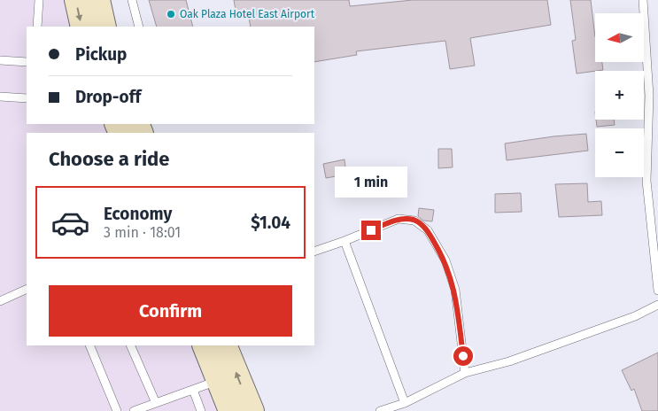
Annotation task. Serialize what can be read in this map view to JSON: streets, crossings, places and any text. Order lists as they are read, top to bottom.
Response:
{
  "places": ["Oak Plaza Hotel East Airport"],
  "north": "left",
  "page": {
    "map_buttons": ["+", "−"],
    "banner": ["Pickup", "Drop-off"],
    "heading": "Choose a ride",
    "bubble": "1 min",
    "list": [
      {
        "name": "Economy",
        "note": "3 min · 18:01",
        "value": "$1.04"
      }
    ],
    "buttons": "Confirm"
  }
}
